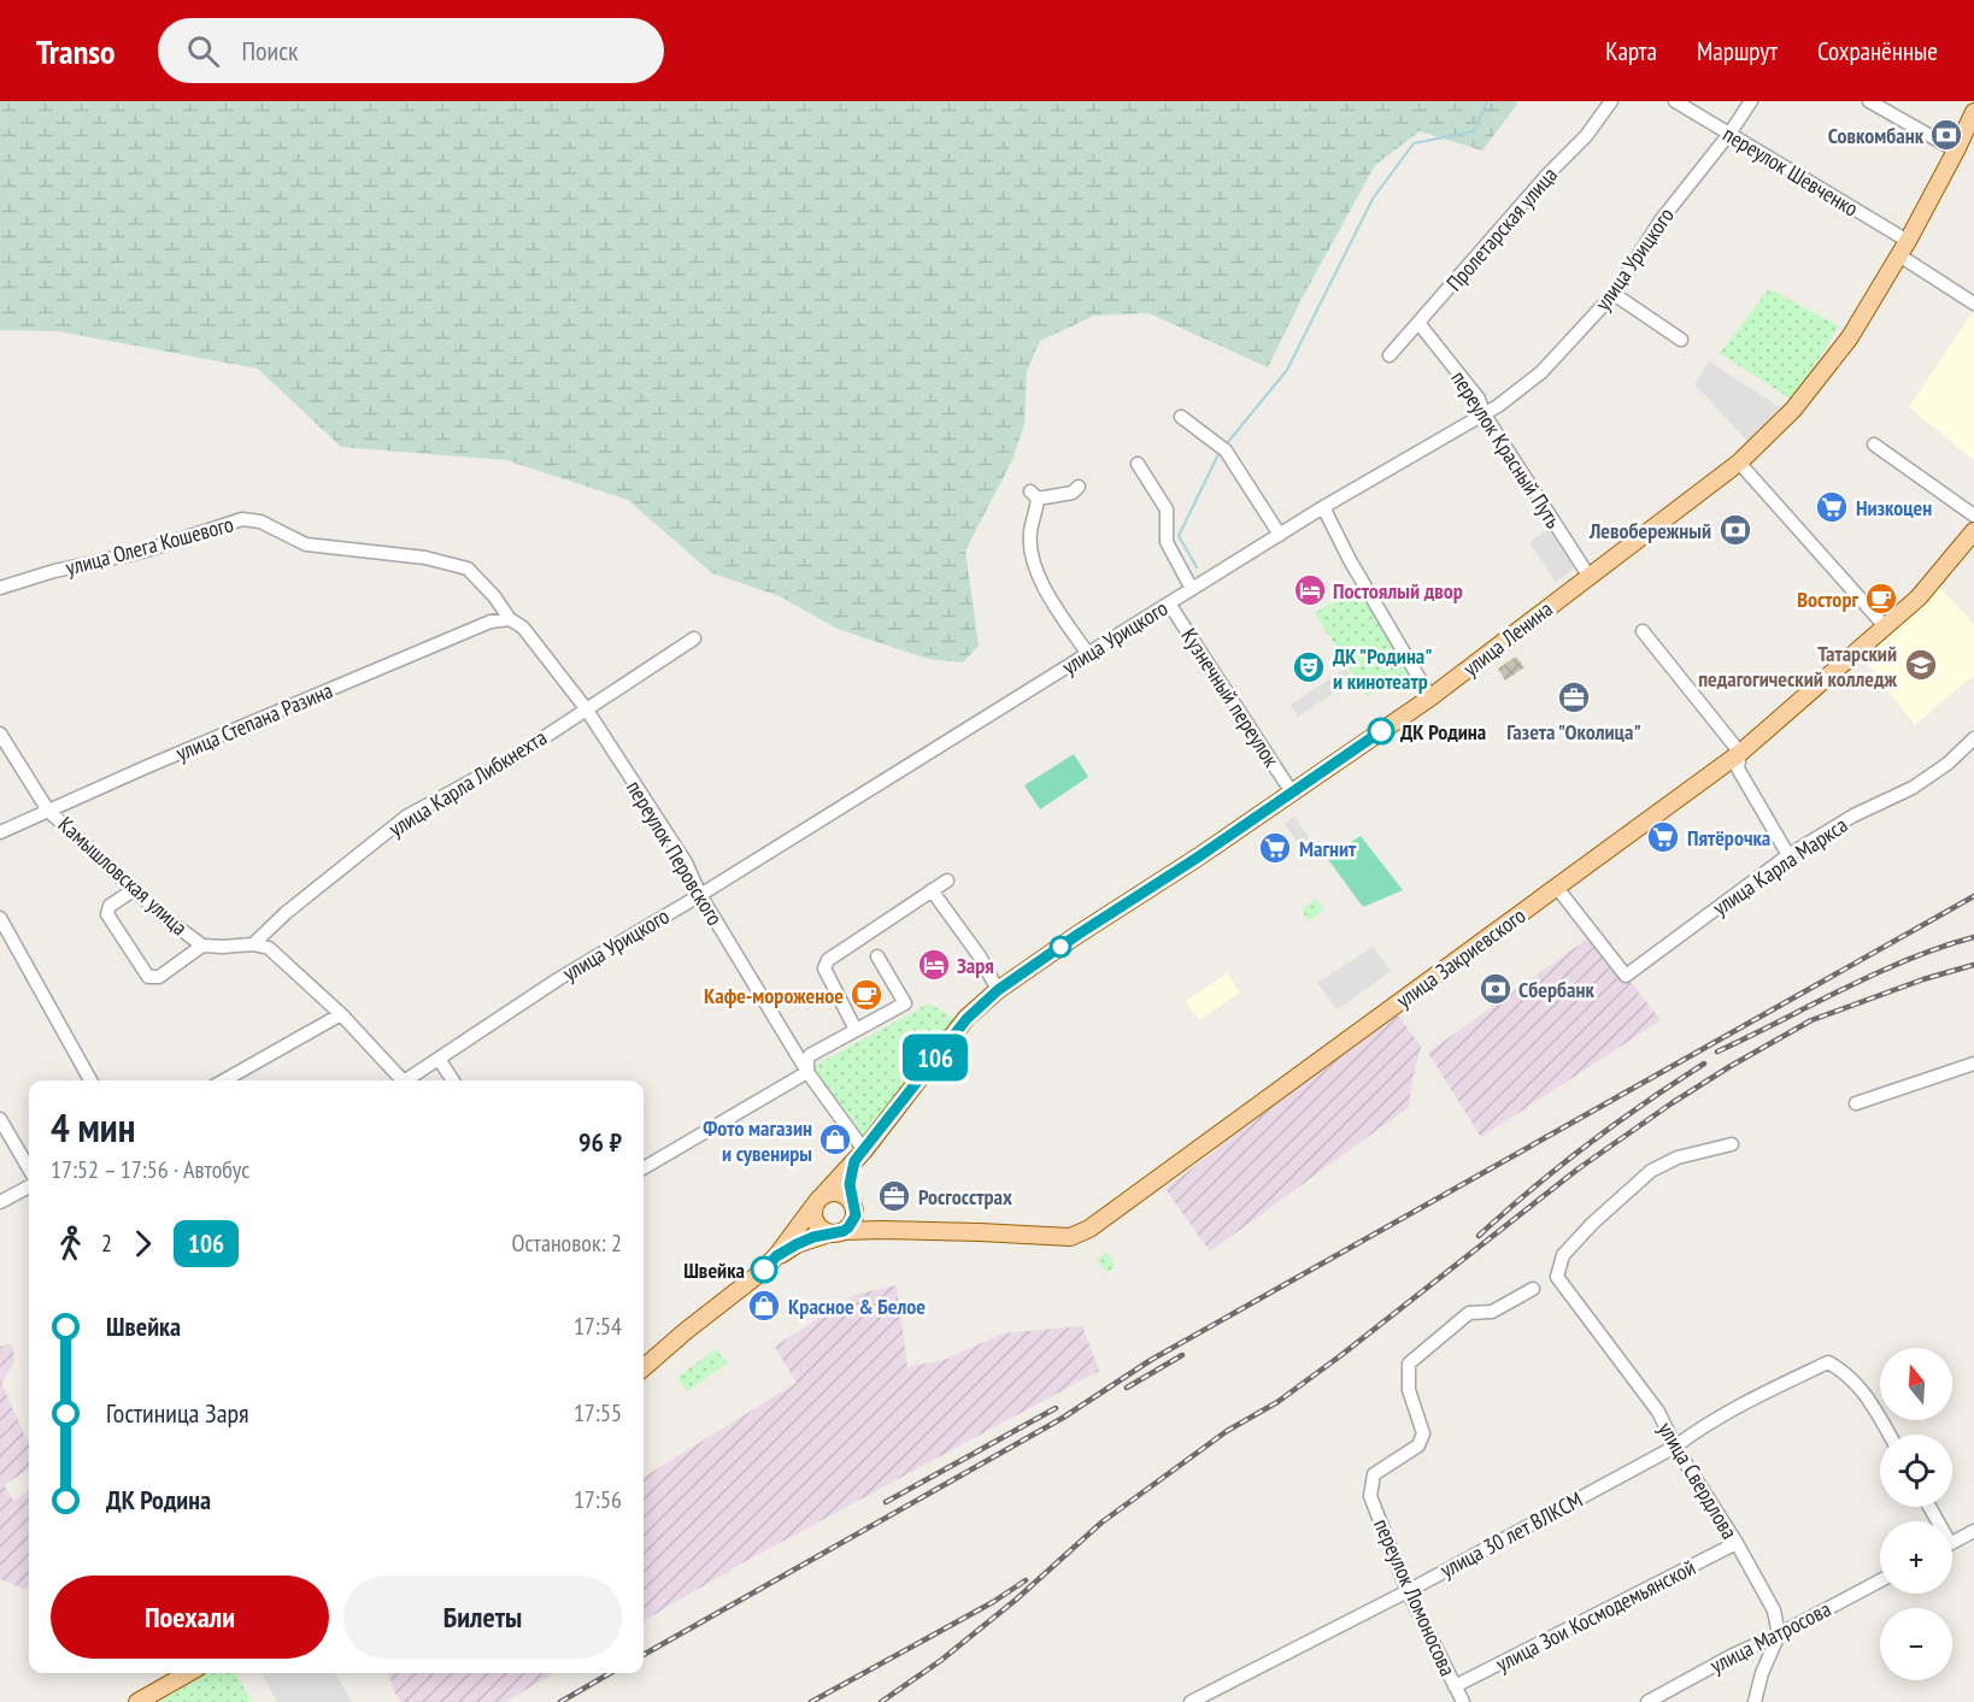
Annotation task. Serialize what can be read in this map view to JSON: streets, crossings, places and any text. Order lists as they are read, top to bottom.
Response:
{
  "streets": {
    "main road": ["улица Ленина", "улица Закриевского"],
    "street": [
      "переулок Шевченко",
      "Пролетарская улица",
      "улица Урицкого",
      "переулок Красный Путь",
      "улица Олега Кошевого",
      "Кузнечный переулок",
      "улица Степана Разина",
      "улица Карла Либкнехта",
      "переулок Перовского",
      "улица Карла Маркса",
      "Камышловская улица",
      "улица Свердлова",
      "улица 30 лет ВЛКСМ",
      "переулок Ломоносова",
      "улица Зои Космодемьянской",
      "улица Матросова"
    ]
  },
  "crossings": [
    ["переулок Шевченко", "улица Урицкого"],
    ["переулок Шевченко", "улица Ленина"],
    ["Пролетарская улица", "переулок Красный Путь"],
    ["улица Урицкого", "переулок Красный Путь"],
    ["улица Урицкого", "Кузнечный переулок"],
    ["улица Урицкого", "переулок Перовского"],
    ["переулок Красный Путь", "улица Ленина"],
    ["улица Олега Кошевого", "переулок Перовского"],
    ["улица Ленина", "Кузнечный переулок"],
    ["улица Ленина", "переулок Перовского"],
    ["улица Ленина", "улица Закриевского"],
    ["улица Степана Разина", "переулок Перовского"],
    ["улица Степана Разина", "Камышловская улица"],
    ["улица Карла Либкнехта", "переулок Перовского"],
    ["улица Карла Либкнехта", "Камышловская улица"],
    ["улица Карла Маркса", "улица Закриевского"],
    ["улица Свердлова", "улица 30 лет ВЛКСМ"],
    ["улица Свердлова", "улица Зои Космодемьянской"],
    ["улица Свердлова", "улица Матросова"],
    ["улица 30 лет ВЛКСМ", "переулок Ломоносова"],
    ["переулок Ломоносова", "улица Зои Космодемьянской"]
  ],
  "places": {
    "bank": ["Совкомбанк", "Левобережный", "Сбербанк"],
    "supermarket": ["Низкоцен", "Пятёрочка", "Магнит"],
    "hotel": ["Постоялый двор", "Заря"],
    "cafe": ["Восторг", "Кафе-мороженое"],
    "school or university": ["Татарский педагогический колледж"],
    "theatre": ["ДК \"Родина\" и кинотеатр"],
    "office": ["Газета \"Околица\"", "Росгосстрах"],
    "other": ["ДК Родина", "Швейка"],
    "shop": ["Фото магазин и сувениры", "Красное & Белое"]
  },
  "lines": ["bus line 106"],
  "north": "top",
  "page": {
    "header": "Transo",
    "search": "Поиск",
    "nav": ["Карта", "Маршрут", "Сохранённые"],
    "on_map": "106",
    "heading": ["4 мин", "17:52 – 17:56 · Автобус", "96 ₽"],
    "legs": ["2", "106", "Остановок: 2"],
    "list": [
      {
        "name": "Швейка",
        "value": "17:54"
      },
      {
        "name": "Гостиница Заря",
        "value": "17:55"
      },
      {
        "name": "ДК Родина",
        "value": "17:56"
      }
    ],
    "map_buttons": ["+", "−"],
    "buttons": ["Поехали", "Билеты"]
  }
}
